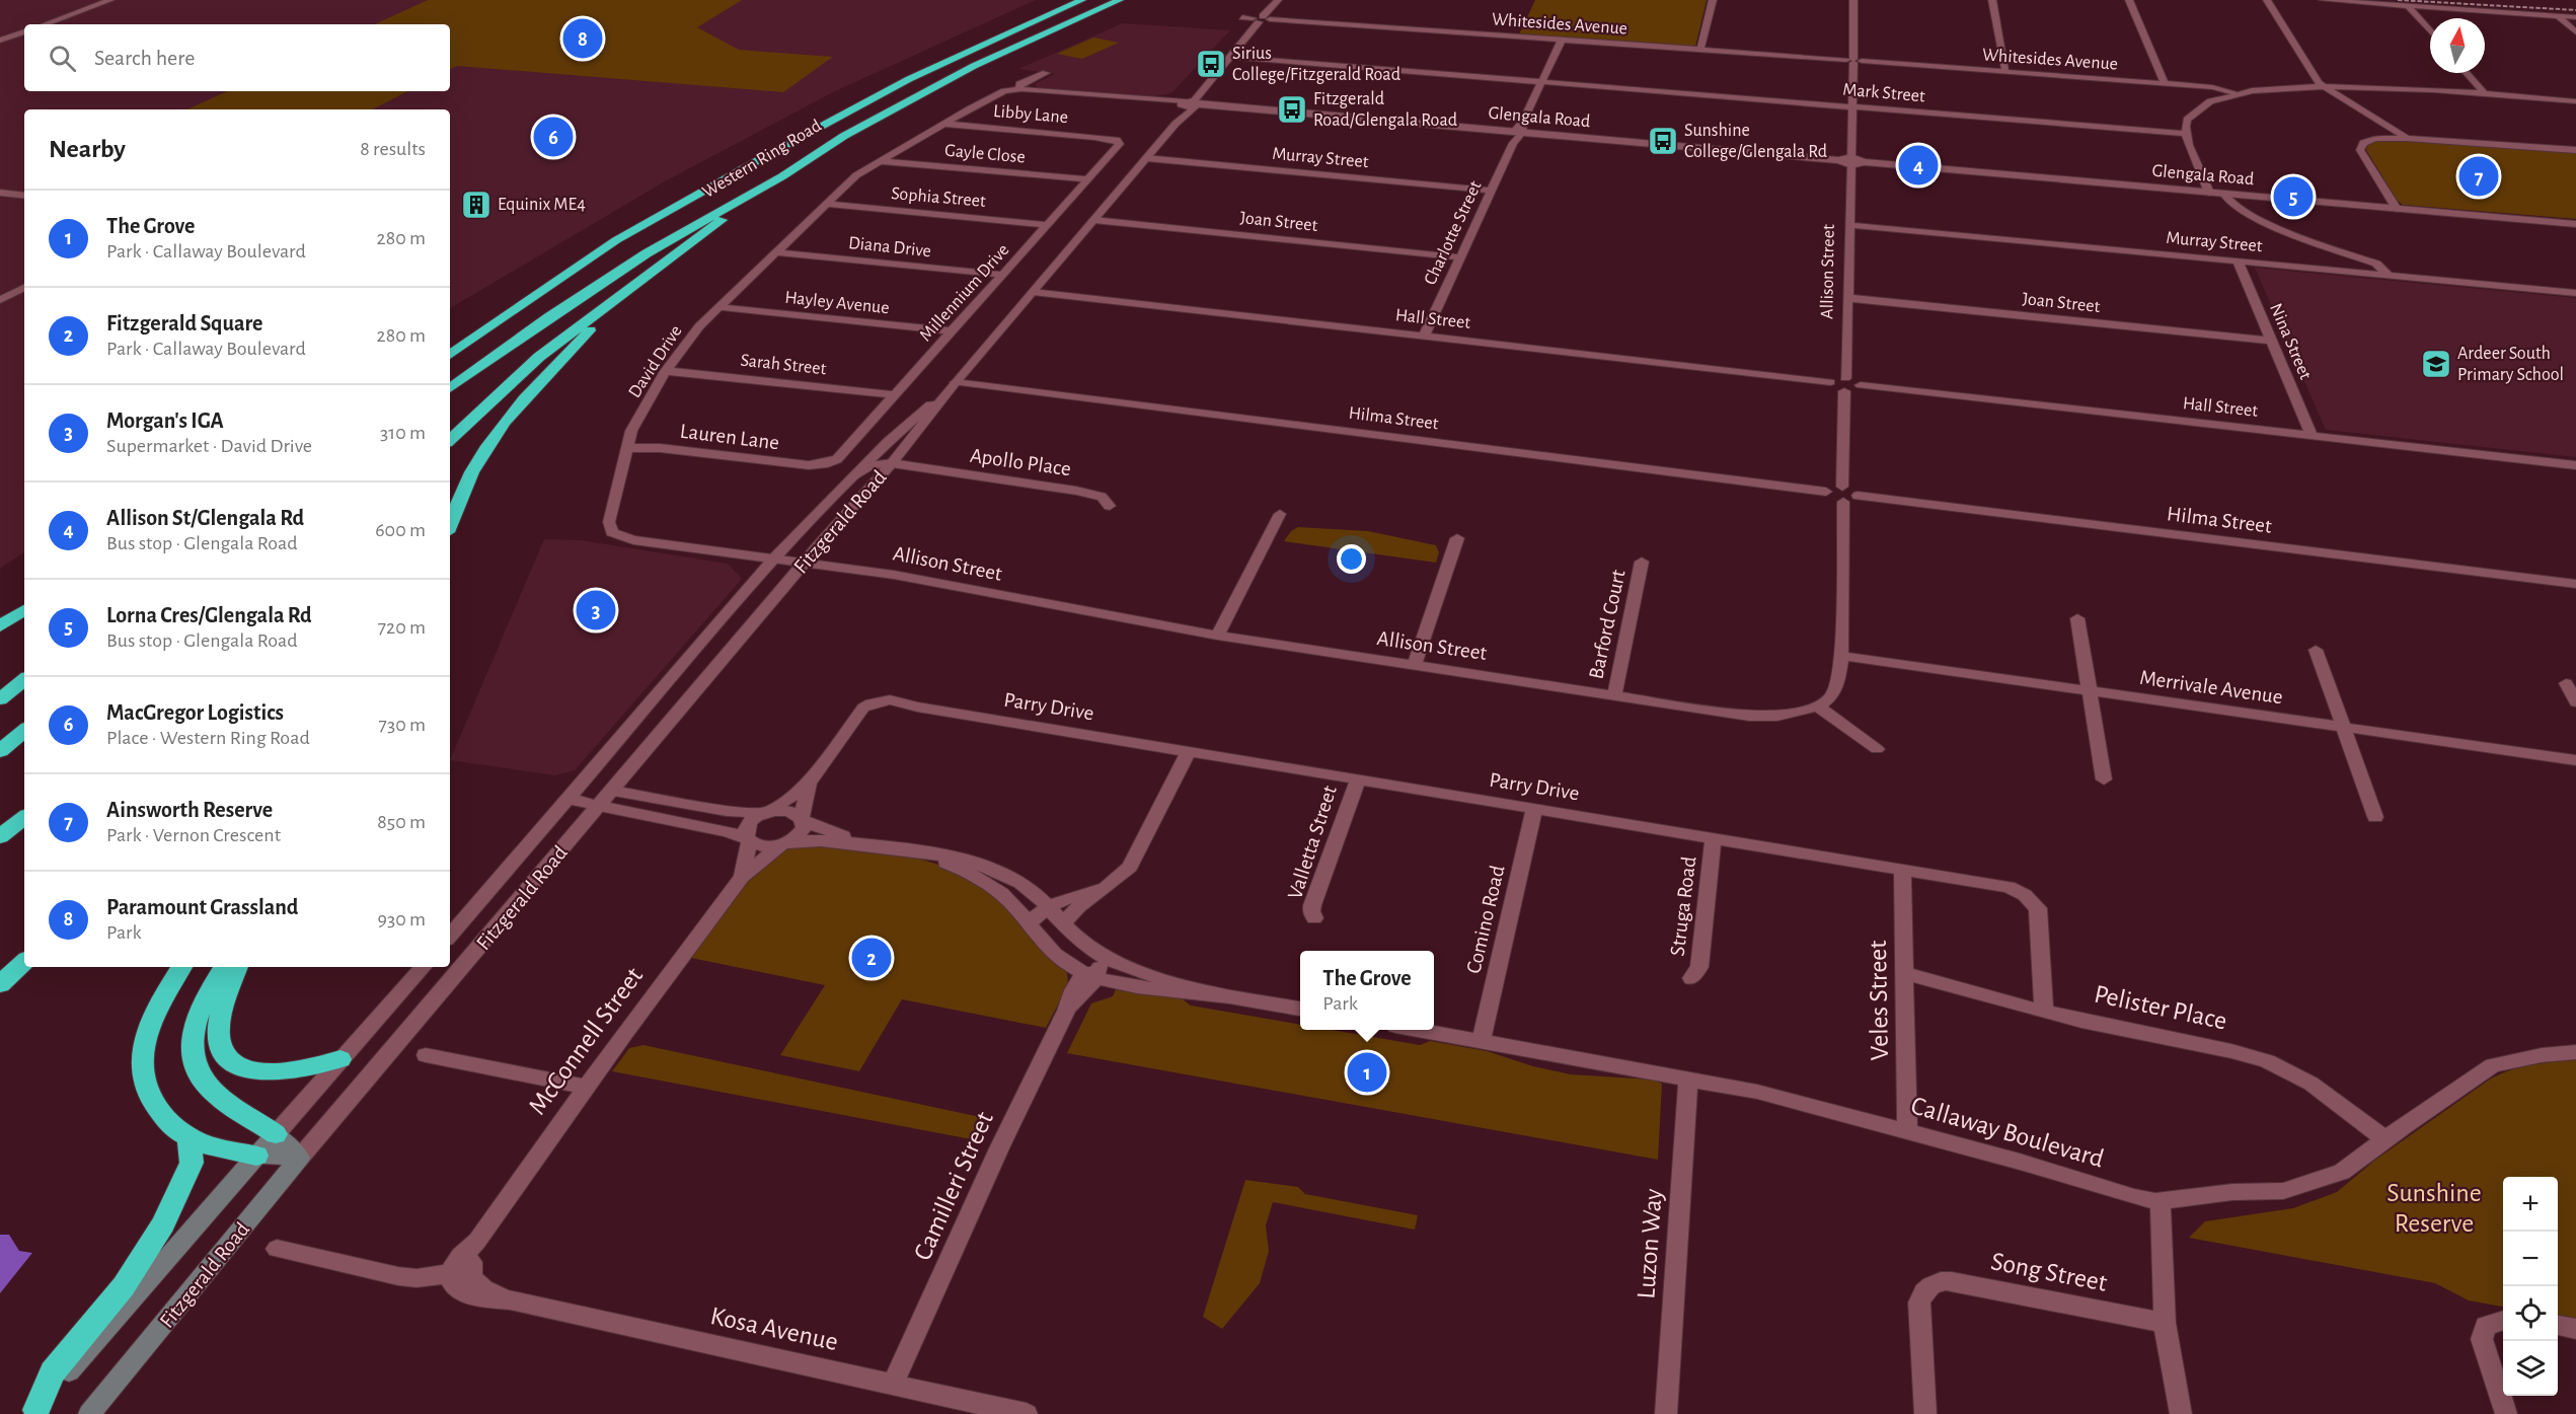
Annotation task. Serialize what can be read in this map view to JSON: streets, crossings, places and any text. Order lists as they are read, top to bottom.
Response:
{
  "streets": {
    "highway": ["Western Ring Road"],
    "main road": ["Fitzgerald Road"],
    "street": [
      "Whitesides Avenue",
      "Mark Street",
      "Libby Lane",
      "Glengala Road",
      "Gayle Close",
      "Murray Street",
      "Sophia Street",
      "Joan Street",
      "Charlotte Street",
      "Diana Drive",
      "Allison Street",
      "Millennium Drive",
      "Hayley Avenue",
      "Hall Street",
      "Nina Street",
      "David Drive",
      "Sarah Street",
      "Hilma Street",
      "Lauren Lane",
      "Apollo Place",
      "Barford Court",
      "Merrivale Avenue",
      "Parry Drive",
      "Valletta Street",
      "Struga Road",
      "Comino Road",
      "Veles Street",
      "Pelister Place",
      "McConnell Street",
      "Callaway Boulevard",
      "Camilleri Street",
      "Luzon Way",
      "Song Street",
      "Kosa Avenue"
    ]
  },
  "crossings": [
    ["Whitesides Avenue", "Allison Street"],
    ["Whitesides Avenue", "Fitzgerald Road"],
    ["Mark Street", "Allison Street"],
    ["Mark Street", "Fitzgerald Road"],
    ["Libby Lane", "Millennium Drive"],
    ["Libby Lane", "David Drive"],
    ["Glengala Road", "Charlotte Street"],
    ["Glengala Road", "Allison Street"],
    ["Glengala Road", "David Drive"],
    ["Glengala Road", "Fitzgerald Road"],
    ["Gayle Close", "Millennium Drive"],
    ["Gayle Close", "David Drive"],
    ["Murray Street", "Charlotte Street"],
    ["Murray Street", "Allison Street"],
    ["Murray Street", "Nina Street"],
    ["Murray Street", "Fitzgerald Road"],
    ["Sophia Street", "Millennium Drive"],
    ["Sophia Street", "David Drive"],
    ["Joan Street", "Charlotte Street"],
    ["Joan Street", "Allison Street"],
    ["Joan Street", "Nina Street"],
    ["Joan Street", "Fitzgerald Road"],
    ["Charlotte Street", "Hall Street"],
    ["Diana Drive", "Millennium Drive"],
    ["Diana Drive", "David Drive"],
    ["Allison Street", "Hall Street"],
    ["Allison Street", "David Drive"],
    ["Allison Street", "Hilma Street"],
    ["Allison Street", "Barford Court"],
    ["Allison Street", "Merrivale Avenue"],
    ["Millennium Drive", "Hayley Avenue"],
    ["Millennium Drive", "Sarah Street"],
    ["Millennium Drive", "Lauren Lane"],
    ["Hayley Avenue", "David Drive"],
    ["Hall Street", "Nina Street"],
    ["Hall Street", "Fitzgerald Road"],
    ["David Drive", "Sarah Street"],
    ["David Drive", "Lauren Lane"],
    ["David Drive", "Fitzgerald Road"],
    ["Hilma Street", "Fitzgerald Road"],
    ["Apollo Place", "Fitzgerald Road"],
    ["Parry Drive", "Valletta Street"],
    ["Parry Drive", "Struga Road"],
    ["Parry Drive", "Comino Road"],
    ["Parry Drive", "Veles Street"],
    ["Parry Drive", "Pelister Place"],
    ["Comino Road", "Callaway Boulevard"],
    ["Veles Street", "Pelister Place"],
    ["Veles Street", "Callaway Boulevard"],
    ["Pelister Place", "Callaway Boulevard"],
    ["McConnell Street", "Kosa Avenue"],
    ["Callaway Boulevard", "Luzon Way"],
    ["Camilleri Street", "Kosa Avenue"]
  ],
  "parks": ["Sunshine Reserve"],
  "places": {
    "bus stop": ["Sirius College/Fitzgerald Road", "Fitzgerald Road/Glengala Road", "Sunshine College/Glengala Rd"],
    "building": ["Equinix ME4"],
    "school or university": ["Ardeer South Primary School"]
  },
  "north": "top",
  "page": {
    "pins": [
      "8",
      "6",
      "4",
      "7",
      "5",
      "3",
      "2",
      "1"
    ],
    "search": "Search here",
    "heading": ["Nearby", "8 results"],
    "list": [
      {
        "mark": "1",
        "name": "The Grove",
        "note": "Park · Callaway Boulevard",
        "value": "280 m"
      },
      {
        "mark": "2",
        "name": "Fitzgerald Square",
        "note": "Park · Callaway Boulevard",
        "value": "280 m"
      },
      {
        "mark": "3",
        "name": "Morgan's IGA",
        "note": "Supermarket · David Drive",
        "value": "310 m"
      },
      {
        "mark": "4",
        "name": "Allison St/Glengala Rd",
        "note": "Bus stop · Glengala Road",
        "value": "600 m"
      },
      {
        "mark": "5",
        "name": "Lorna Cres/Glengala Rd",
        "note": "Bus stop · Glengala Road",
        "value": "720 m"
      },
      {
        "mark": "6",
        "name": "MacGregor Logistics",
        "note": "Place · Western Ring Road",
        "value": "730 m"
      },
      {
        "mark": "7",
        "name": "Ainsworth Reserve",
        "note": "Park · Vernon Crescent",
        "value": "850 m"
      },
      {
        "mark": "8",
        "name": "Paramount Grassland",
        "note": "Park",
        "value": "930 m"
      }
    ],
    "popup": ["The Grove", "Park"],
    "map_buttons": ["+", "−"]
  }
}
